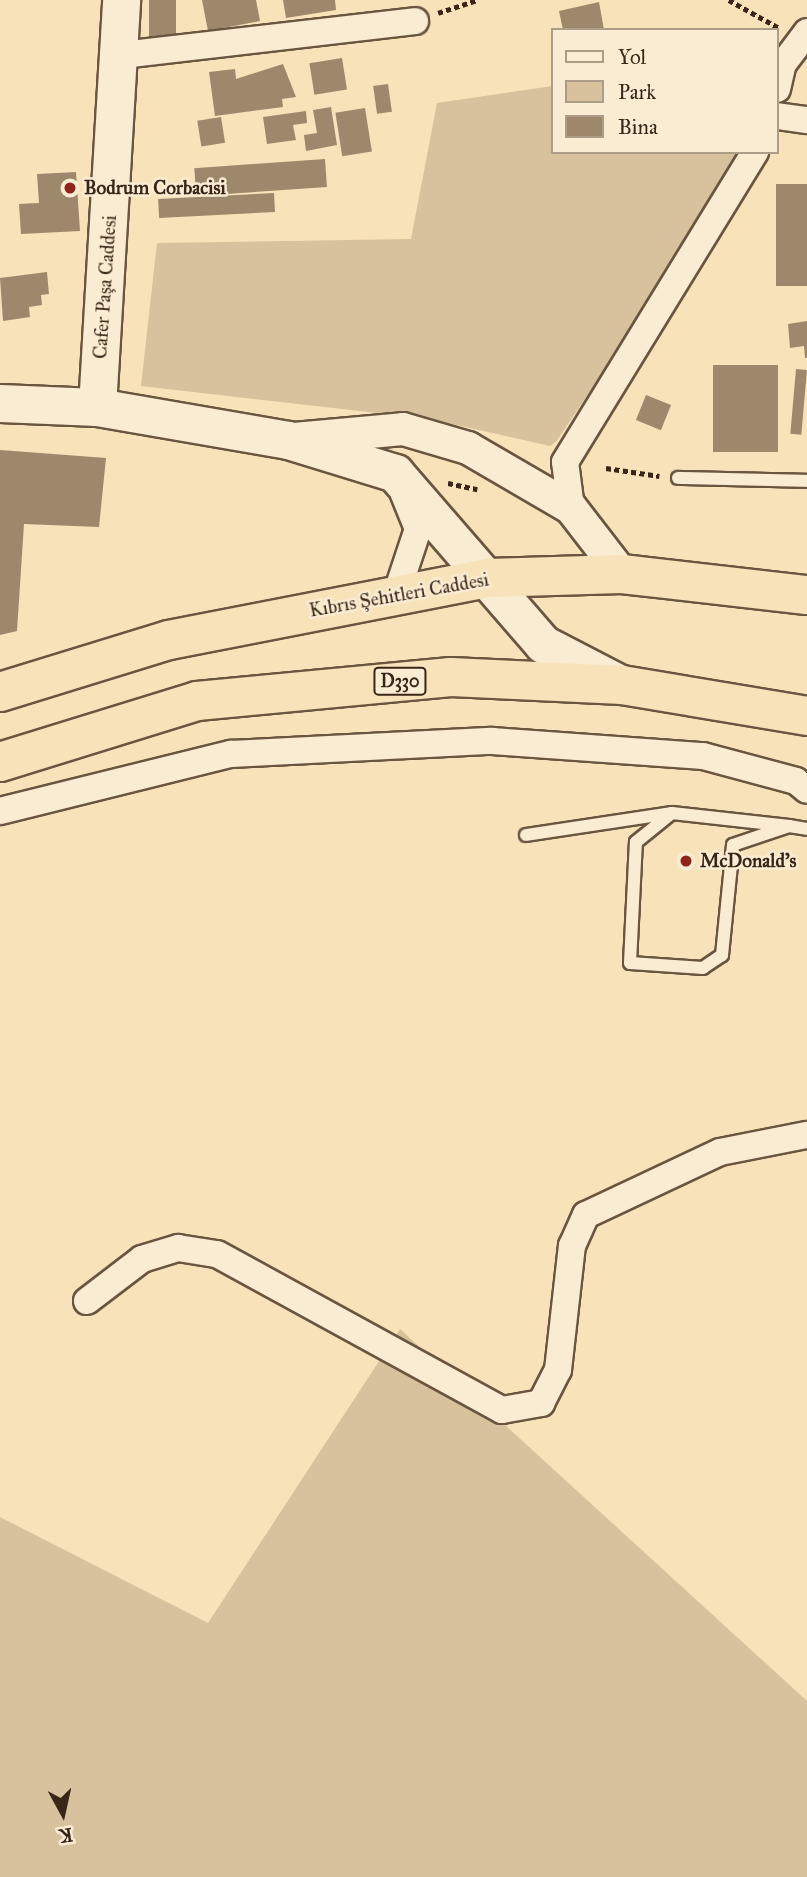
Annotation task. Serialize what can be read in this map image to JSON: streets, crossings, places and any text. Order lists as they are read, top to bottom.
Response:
{
  "streets": {
    "highway": ["Kıbrıs Şehitleri Caddesi", "D330"],
    "main road": ["Cafer Paşa Caddesi"]
  },
  "places": ["Bodrum Corbacisi", "McDonald's"],
  "legend": ["Yol", "Park", "Bina"],
  "north": "bottom"
}
